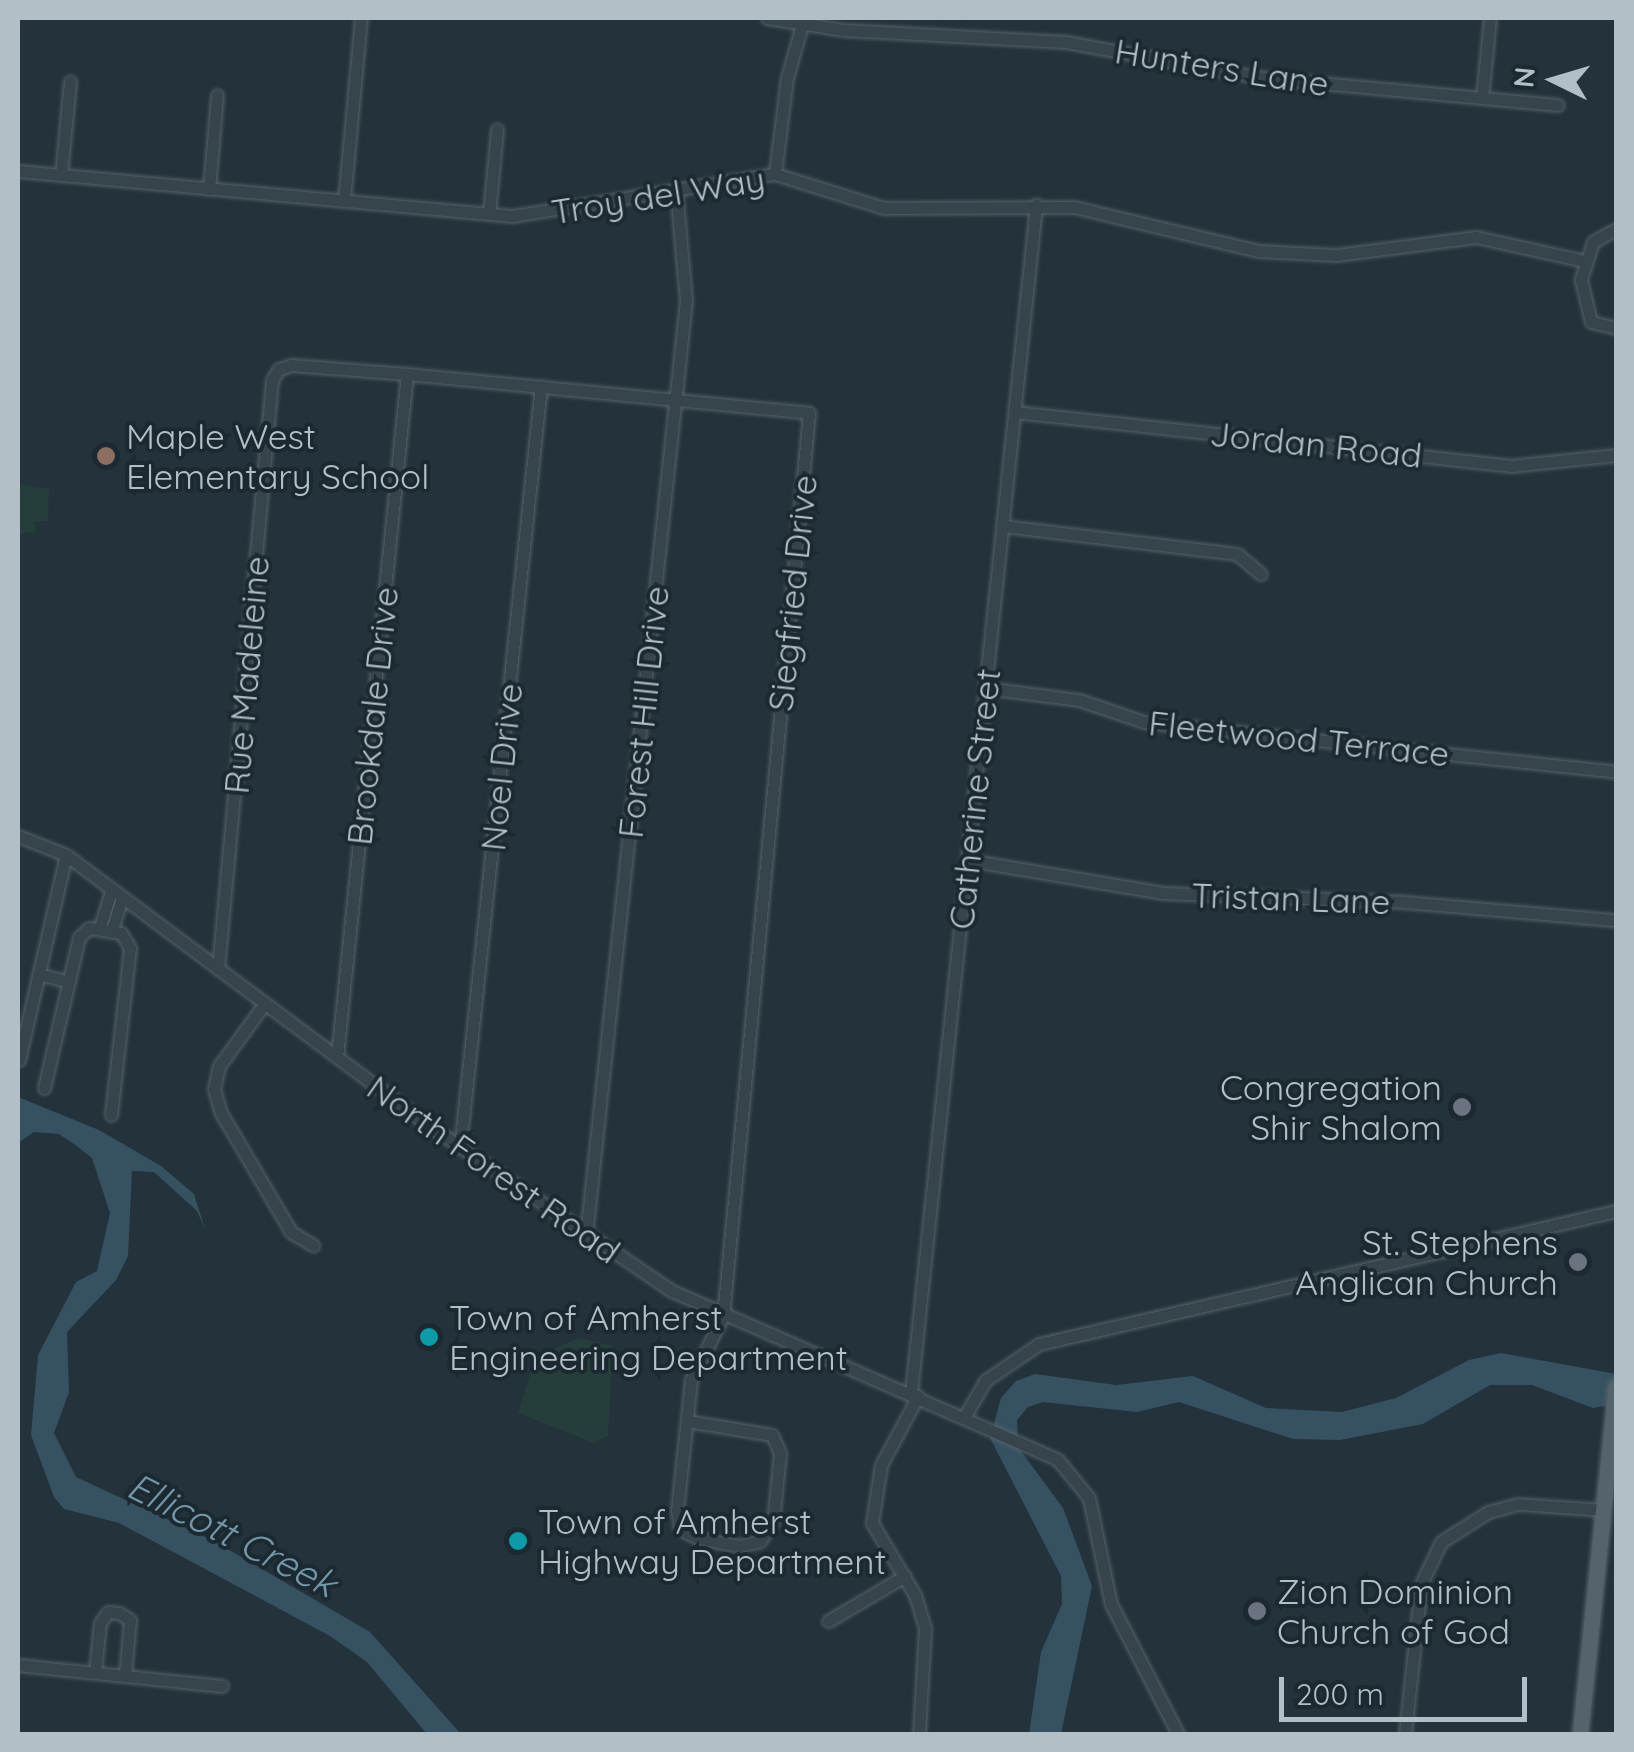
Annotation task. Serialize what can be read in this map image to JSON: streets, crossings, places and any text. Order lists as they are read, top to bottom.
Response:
{
  "streets": {
    "street": [
      "Hunters Lane",
      "Troy del Way",
      "Jordan Road",
      "Siegfried Drive",
      "Rue Madeleine",
      "Forest Hill Drive",
      "Brookdale Drive",
      "Fleetwood Terrace",
      "Noel Drive",
      "Catherine Street",
      "Tristan Lane",
      "North Forest Road"
    ]
  },
  "crossings": [
    ["Troy del Way", "Forest Hill Drive"],
    ["Troy del Way", "Catherine Street"],
    ["Jordan Road", "Catherine Street"],
    ["Siegfried Drive", "Rue Madeleine"],
    ["Siegfried Drive", "Forest Hill Drive"],
    ["Siegfried Drive", "Brookdale Drive"],
    ["Siegfried Drive", "Noel Drive"],
    ["Siegfried Drive", "North Forest Road"],
    ["Rue Madeleine", "North Forest Road"],
    ["Forest Hill Drive", "North Forest Road"],
    ["Brookdale Drive", "North Forest Road"],
    ["Fleetwood Terrace", "Catherine Street"],
    ["Noel Drive", "North Forest Road"],
    ["Catherine Street", "Tristan Lane"],
    ["Catherine Street", "North Forest Road"]
  ],
  "water": ["Ellicott Creek"],
  "places": [
    "Maple West Elementary School",
    "Congregation Shir Shalom",
    "St. Stephens Anglican Church",
    "Town of Amherst Engineering Department",
    "Town of Amherst Highway Department",
    "Zion Dominion Church of God"
  ],
  "scale_bar": "200 m",
  "north": "left"
}
